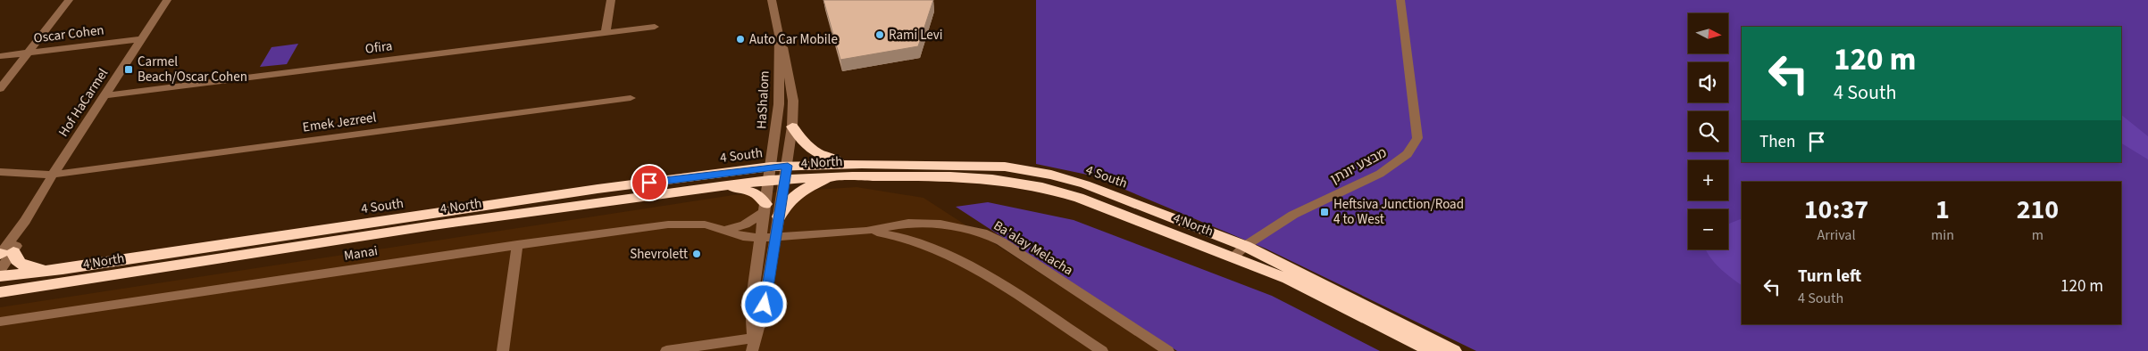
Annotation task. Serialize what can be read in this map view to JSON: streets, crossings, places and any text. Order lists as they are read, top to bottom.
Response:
{
  "streets": {
    "highway": ["4 South", "4 North"],
    "street": [
      "Oscar Cohen",
      "Ofira",
      "HaShalom",
      "Hof HaCarmel",
      "Emek Jezreel",
      "מבצע יונתן",
      "Ba'alay Melacha",
      "Manai"
    ]
  },
  "crossings": [
    ["Oscar Cohen", "Hof HaCarmel"],
    ["Ofira", "Hof HaCarmel"],
    ["HaShalom", "4 South"],
    ["HaShalom", "4 North"],
    ["HaShalom", "Ba'alay Melacha"],
    ["HaShalom", "Manai"],
    ["Hof HaCarmel", "Emek Jezreel"],
    ["4 South", "4 North"],
    ["4 South", "מבצע יונתן"],
    ["4 North", "מבצע יונתן"],
    ["Ba'alay Melacha", "Manai"]
  ],
  "places": {
    "other": ["Rami Levi", "Auto Car Mobile", "Shevrolett"],
    "transit": ["Carmel Beach/Oscar Cohen", "Heftsiva Junction/Road 4 to West"]
  },
  "north": "right",
  "page": {
    "map_buttons": ["+", "−"],
    "turn": ["120 m", "4 South"],
    "then": "Then",
    "eta": [
      "10:37",
      "Arrival",
      "1",
      "min",
      "210",
      "m"
    ],
    "list": [
      {
        "name": "Turn left",
        "note": "4 South",
        "value": "120 m"
      }
    ]
  }
}
